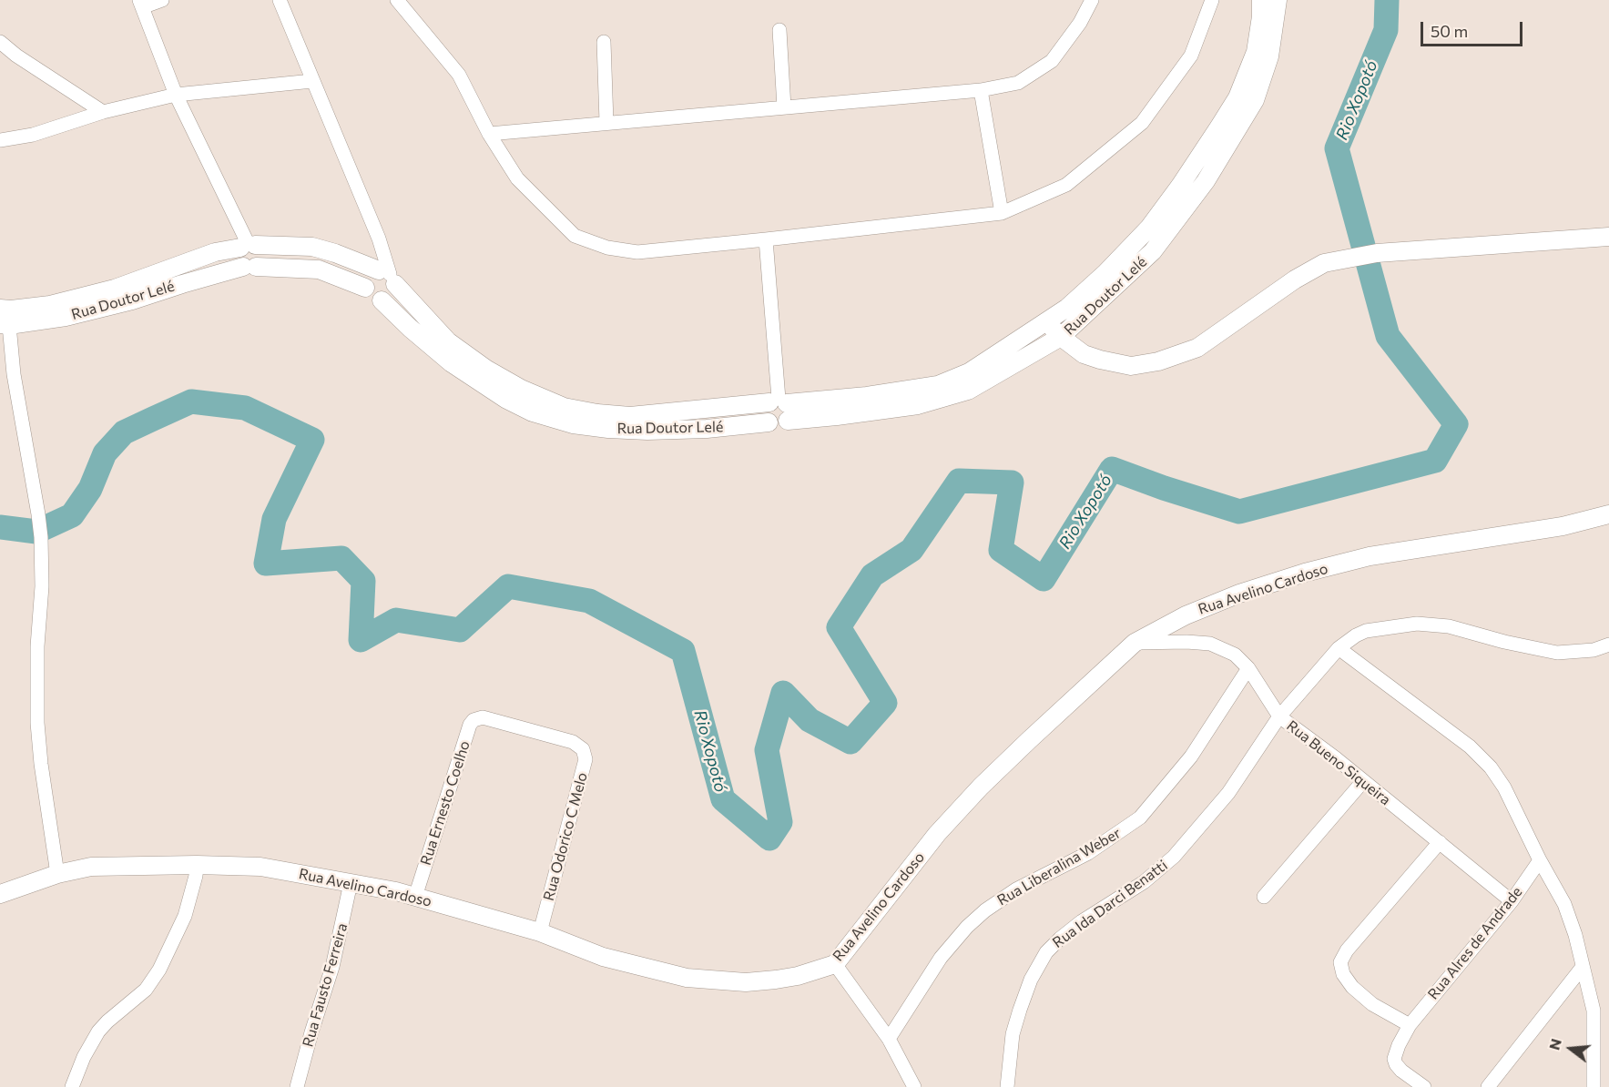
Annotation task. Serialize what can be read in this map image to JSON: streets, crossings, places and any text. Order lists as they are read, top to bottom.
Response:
{
  "streets": {
    "street": [
      "Rua Doutor Lelé",
      "Rua Avelino Cardoso",
      "Rua Bueno Siqueira",
      "Rua Ernesto Coelho",
      "Rua Odorico C Melo",
      "Rua Liberalina Weber",
      "Rua Ida Darci Benatti",
      "Rua Alres de Andrade",
      "Rua Fausto Ferreira"
    ]
  },
  "crossings": [
    ["Rua Avelino Cardoso", "Rua Bueno Siqueira"],
    ["Rua Avelino Cardoso", "Rua Ernesto Coelho"],
    ["Rua Avelino Cardoso", "Rua Odorico C Melo"],
    ["Rua Avelino Cardoso", "Rua Fausto Ferreira"],
    ["Rua Bueno Siqueira", "Rua Liberalina Weber"],
    ["Rua Bueno Siqueira", "Rua Ida Darci Benatti"],
    ["Rua Bueno Siqueira", "Rua Alres de Andrade"],
    ["Rua Ernesto Coelho", "Rua Odorico C Melo"]
  ],
  "water": ["Rio Xopotó"],
  "scale_bar": "50 m",
  "north": "left"
}
